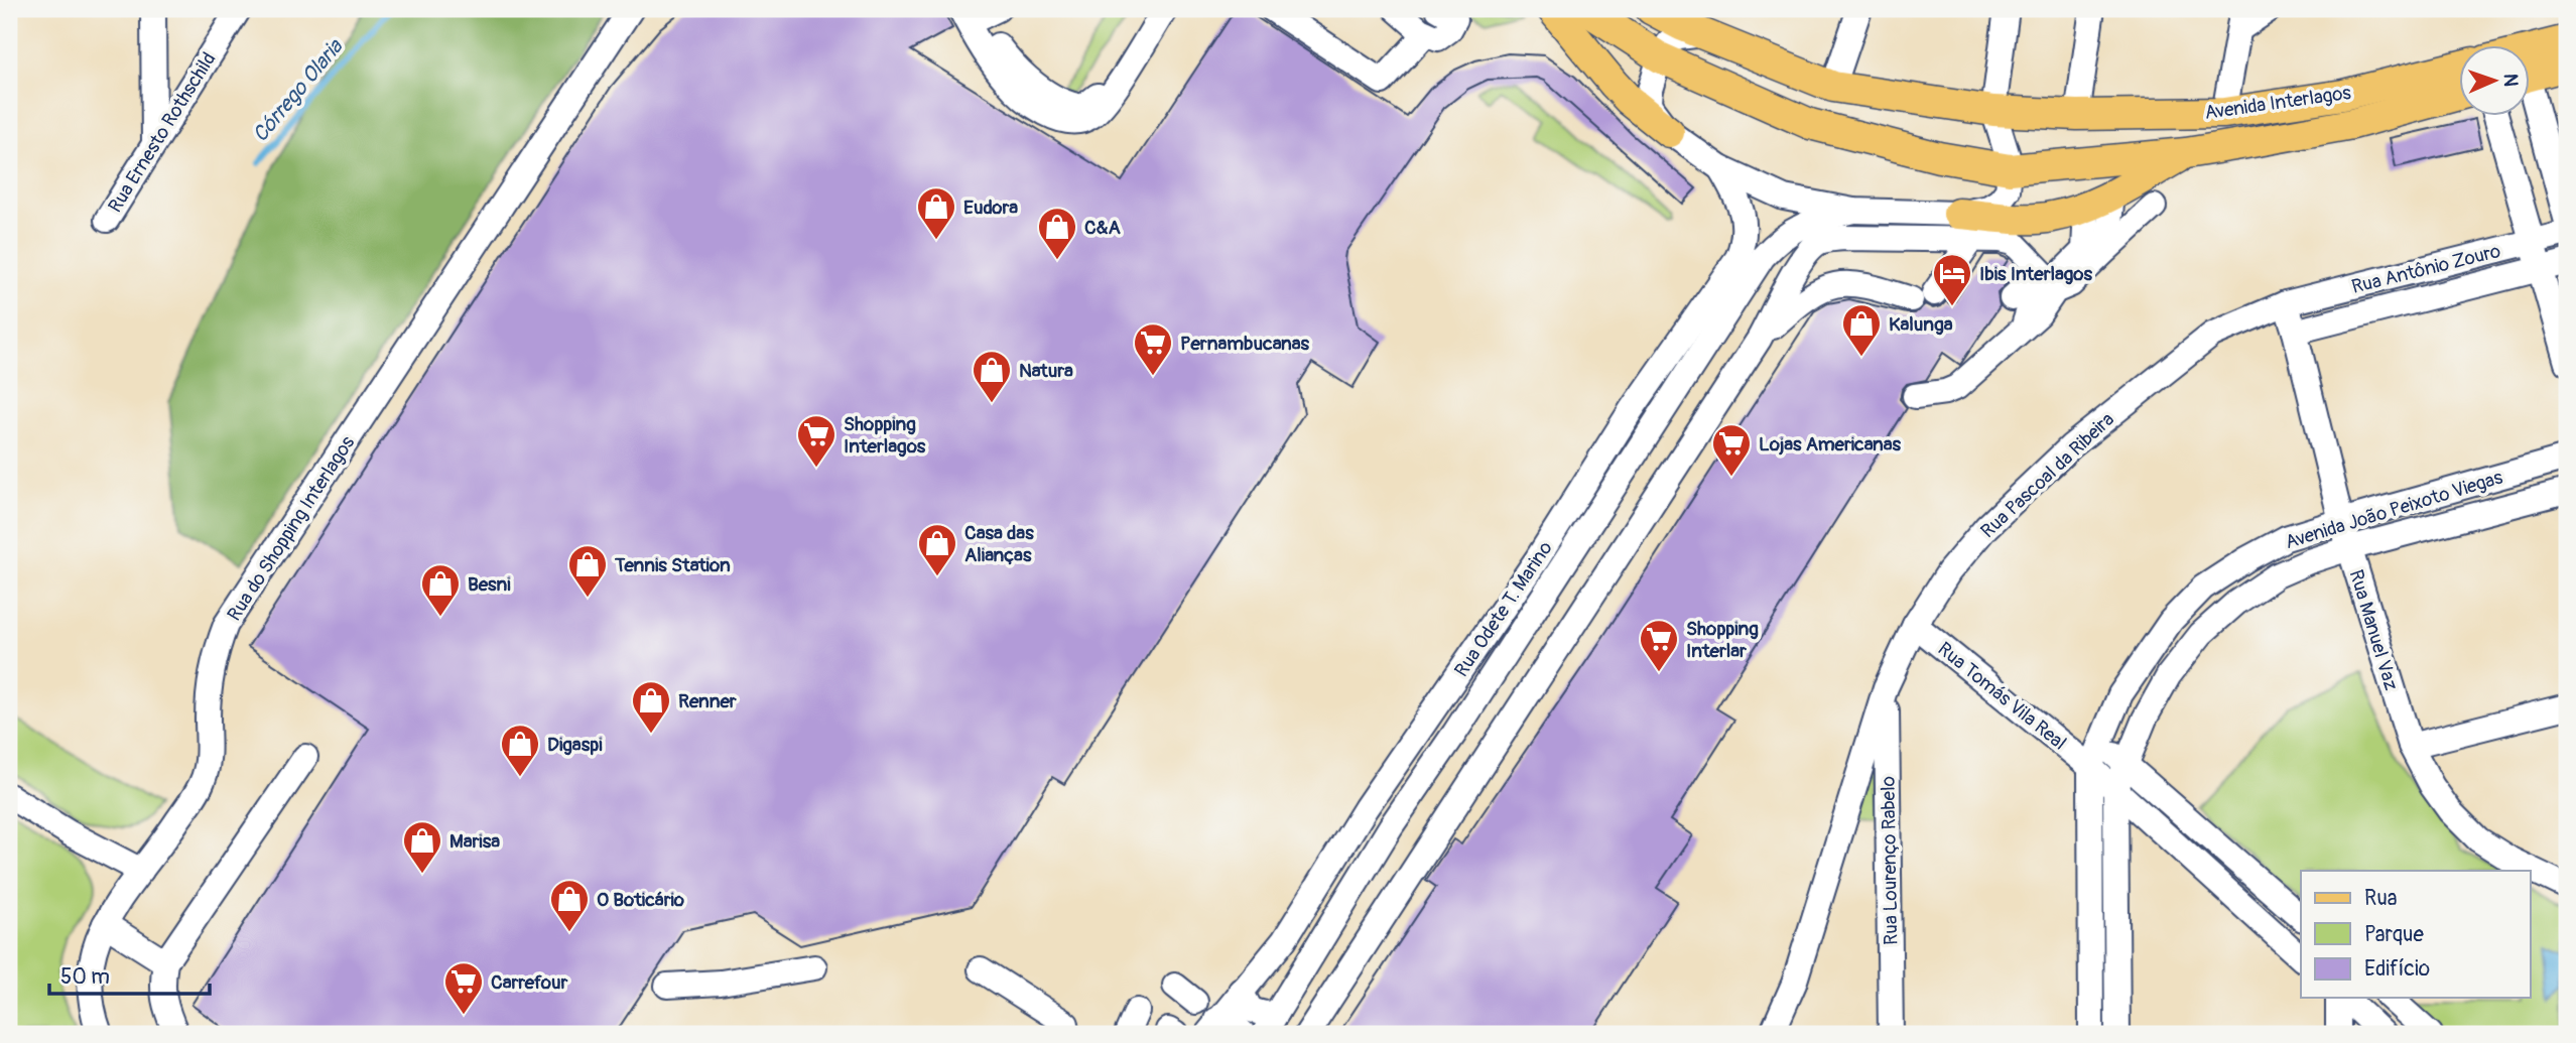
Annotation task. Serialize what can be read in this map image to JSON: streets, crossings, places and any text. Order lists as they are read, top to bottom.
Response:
{
  "streets": {
    "main road": ["Avenida Interlagos"],
    "street": [
      "Rua Ernesto Rothschild",
      "Rua Antônio Zouro",
      "Rua Pascoal da Ribeira",
      "Avenida João Peixoto Viegas",
      "Rua do Shopping Interlagos",
      "Rua Odete T. Marino",
      "Rua Manuel Vaz",
      "Rua Tomás Vila Real",
      "Rua Lourenço Rabelo"
    ]
  },
  "crossings": [
    ["Rua Antônio Zouro", "Rua Pascoal da Ribeira"],
    ["Rua Antônio Zouro", "Rua Manuel Vaz"],
    ["Rua Pascoal da Ribeira", "Rua Manuel Vaz"],
    ["Rua Pascoal da Ribeira", "Rua Tomás Vila Real"],
    ["Rua Pascoal da Ribeira", "Rua Lourenço Rabelo"],
    ["Avenida João Peixoto Viegas", "Rua Manuel Vaz"],
    ["Avenida João Peixoto Viegas", "Rua Tomás Vila Real"]
  ],
  "water": ["Córrego Olaria"],
  "places": {
    "shop": [
      "Eudora",
      "C&A",
      "Kalunga",
      "Natura",
      "Casa das Alianças",
      "Tennis Station",
      "Besni",
      "Renner",
      "Digaspi",
      "Marisa",
      "O Boticário"
    ],
    "hotel": ["Ibis Interlagos"],
    "supermarket": [
      "Pernambucanas",
      "Shopping Interlagos",
      "Lojas Americanas",
      "Shopping Interlar",
      "Carrefour"
    ]
  },
  "legend": ["Rua", "Parque", "Edifício"],
  "scale_bar": "50 m",
  "north": "right"
}
